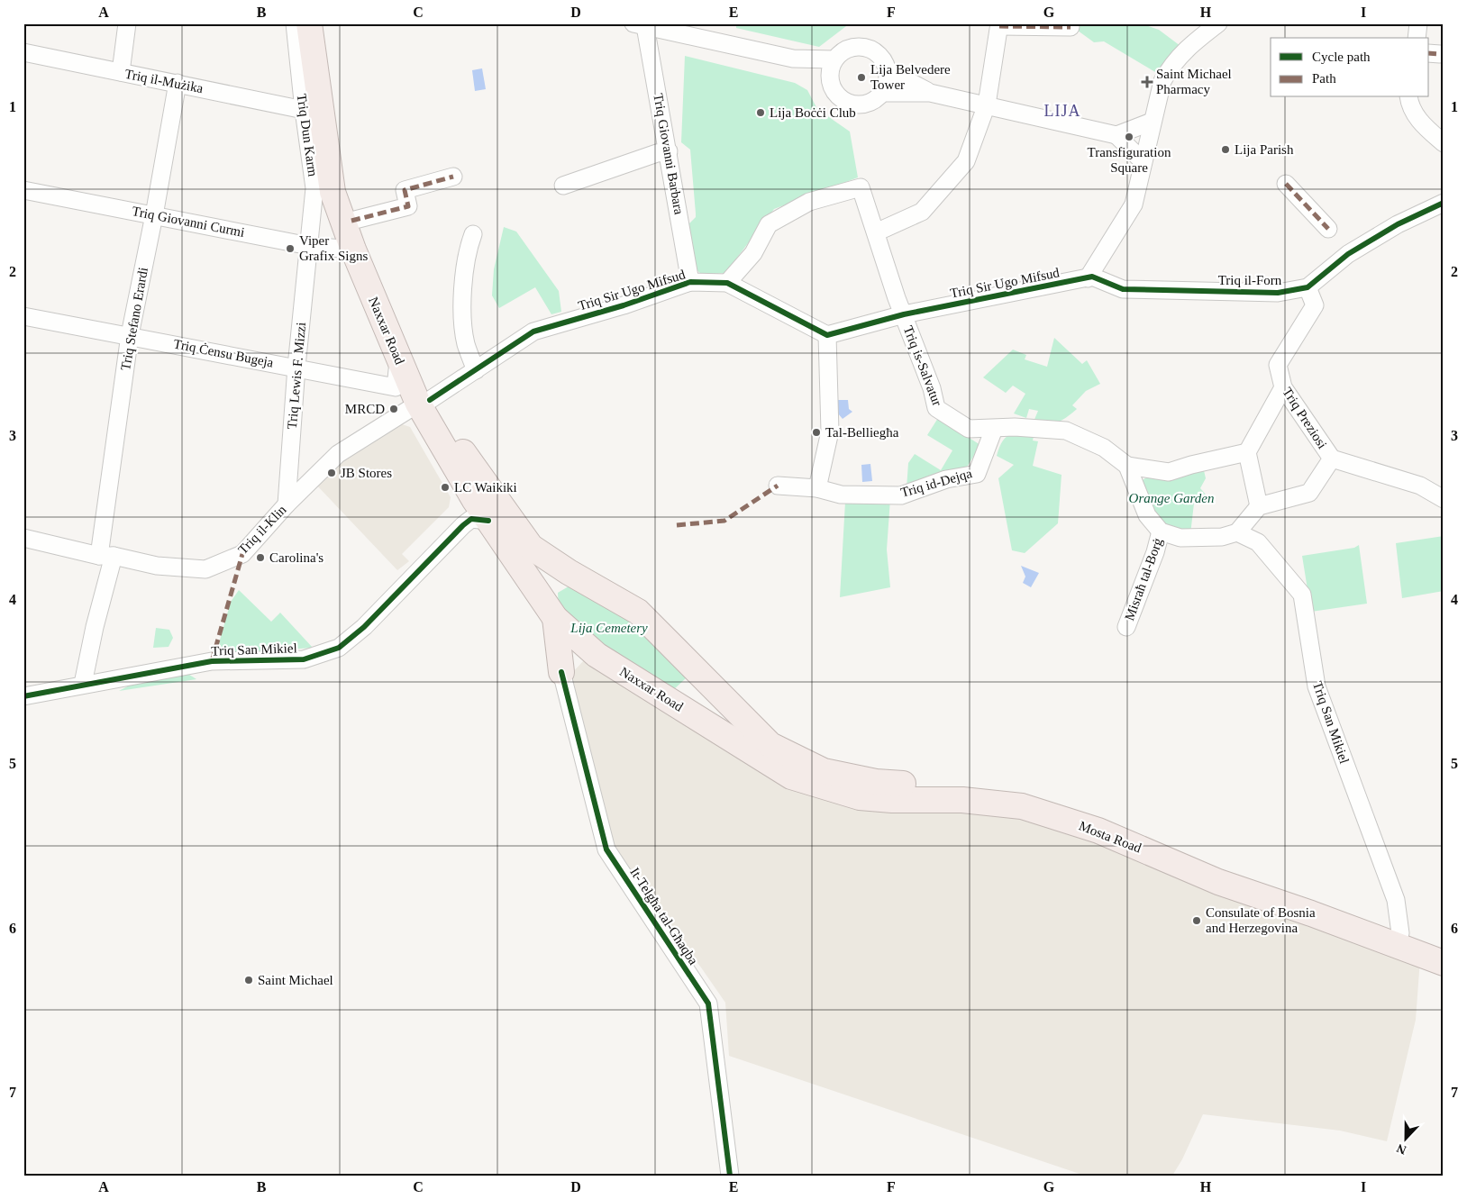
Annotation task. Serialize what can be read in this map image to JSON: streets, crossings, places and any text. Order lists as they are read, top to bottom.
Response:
{
  "streets": {
    "highway": ["Naxxar Road", "Mosta Road"],
    "street": [
      "Triq il-Mużika",
      "Triq Dun Karm",
      "Triq Giovanni Barbara",
      "Triq Giovanni Curmi",
      "Triq il-Forn",
      "Triq Sir Ugo Mifsud",
      "Triq Stefano Erardi",
      "Triq Ċensu Bugeja",
      "Triq is-Salvatur",
      "Triq Lewis F. Mizzi",
      "Triq Preziosi",
      "Triq id-Dejqa",
      "Triq il-Klin",
      "Misraħ tal-Borġ",
      "Triq San Mikiel",
      "It-Telgħa tal-Għaqba"
    ]
  },
  "crossings": [
    ["Triq il-Mużika", "Triq Dun Karm"],
    ["Triq il-Mużika", "Triq Stefano Erardi"],
    ["Triq Dun Karm", "Triq Giovanni Curmi"],
    ["Triq Dun Karm", "Naxxar Road"],
    ["Triq Dun Karm", "Triq Lewis F. Mizzi"],
    ["Triq Giovanni Barbara", "Triq Sir Ugo Mifsud"],
    ["Triq Giovanni Curmi", "Triq Stefano Erardi"],
    ["Triq Giovanni Curmi", "Naxxar Road"],
    ["Triq Giovanni Curmi", "Triq Lewis F. Mizzi"],
    ["Triq il-Forn", "Triq Sir Ugo Mifsud"],
    ["Triq il-Forn", "Triq Preziosi"],
    ["Triq Sir Ugo Mifsud", "Naxxar Road"],
    ["Triq Sir Ugo Mifsud", "Triq is-Salvatur"],
    ["Triq Sir Ugo Mifsud", "Triq il-Klin"],
    ["Triq Stefano Erardi", "Triq Ċensu Bugeja"],
    ["Triq Stefano Erardi", "Triq il-Klin"],
    ["Triq Stefano Erardi", "Triq San Mikiel"],
    ["Naxxar Road", "Triq Ċensu Bugeja"],
    ["Naxxar Road", "Triq il-Klin"],
    ["Naxxar Road", "Triq San Mikiel"],
    ["Naxxar Road", "Mosta Road"],
    ["Triq Ċensu Bugeja", "Triq Lewis F. Mizzi"],
    ["Triq is-Salvatur", "Triq id-Dejqa"],
    ["Triq Lewis F. Mizzi", "Triq il-Klin"],
    ["Triq San Mikiel", "Mosta Road"]
  ],
  "districts": ["LIJA"],
  "parks": ["Orange Garden", "Lija Cemetery"],
  "places": {
    "other": [
      "Lija Belvedere Tower",
      "Lija Boċċi Club",
      "Transfiguration Square",
      "Lija Parish",
      "Viper Grafix Signs",
      "MRCD",
      "Tal-Belliegħa",
      "JB Stores",
      "LC Waikiki",
      "Carolina's",
      "Consulate of Bosnia and Herzegovina",
      "Saint Michael"
    ],
    "health": ["Saint Michael Pharmacy"]
  },
  "legend": ["Cycle path", "Path"],
  "north": "bottom",
  "grid": {
    "columns": [
      "A",
      "B",
      "C",
      "D",
      "E",
      "F",
      "G",
      "H",
      "I"
    ],
    "rows": [
      "1",
      "2",
      "3",
      "4",
      "5",
      "6",
      "7"
    ]
  }
}
